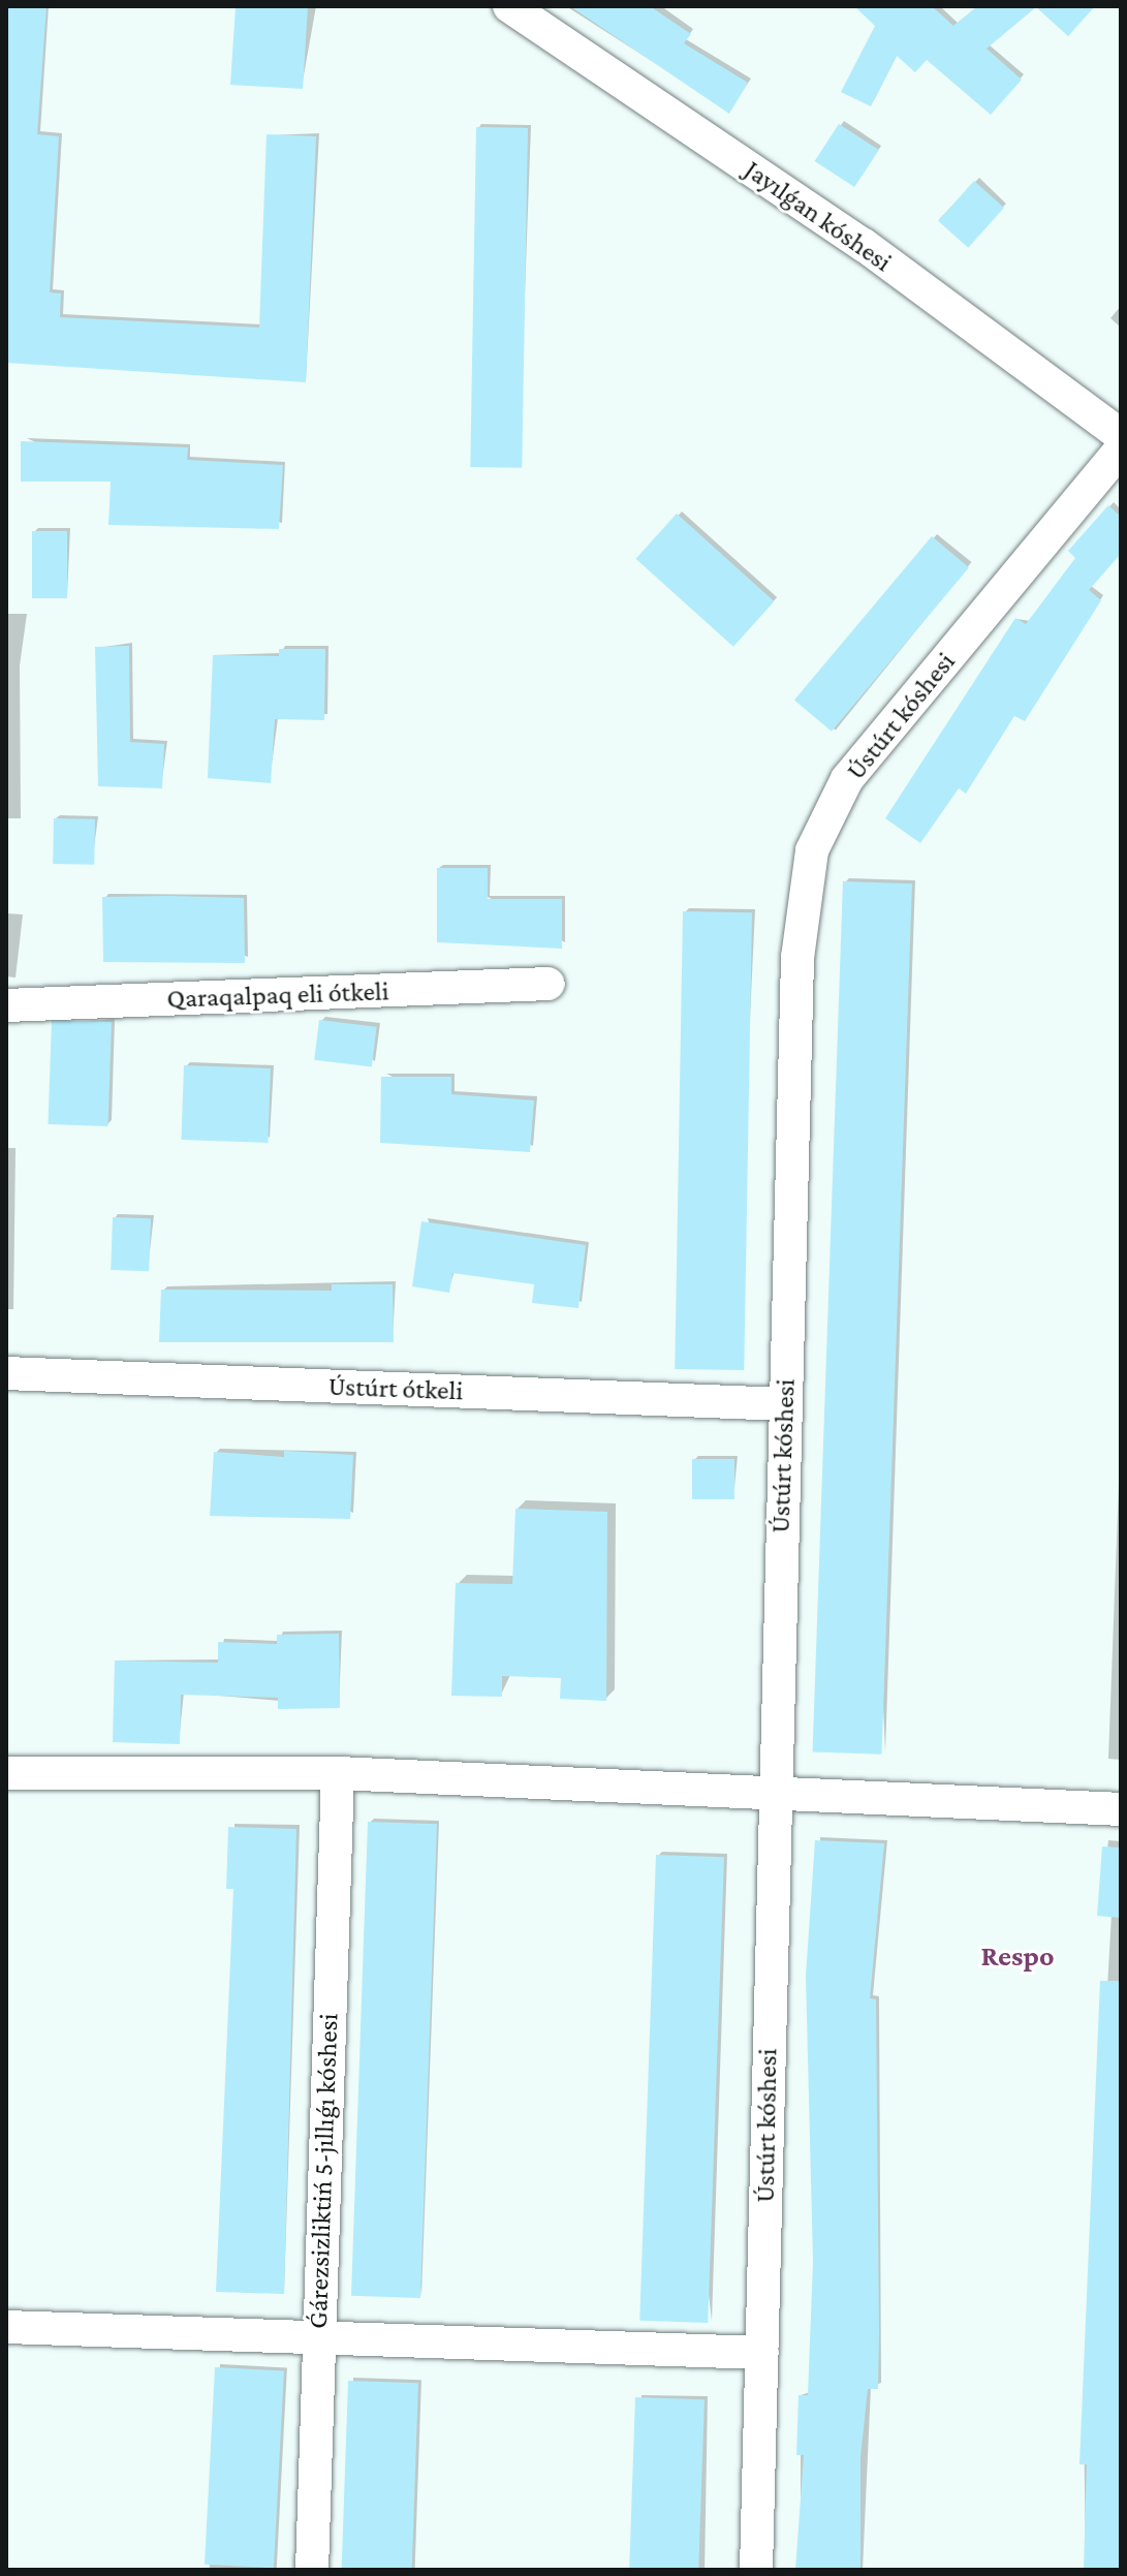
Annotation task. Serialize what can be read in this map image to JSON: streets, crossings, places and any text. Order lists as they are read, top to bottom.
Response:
{
  "streets": {
    "street": [
      "Jayılǵan kóshesi",
      "Ústúrt kóshesi",
      "Qaraqalpaq eli ótkeli",
      "Ústúrt ótkeli",
      "Ǵárezsizliktiń 5-jıllıǵı kóshesi"
    ]
  },
  "crossings": [
    ["Ústúrt kóshesi", "Ústúrt ótkeli"]
  ],
  "districts": ["Respo"]
}
